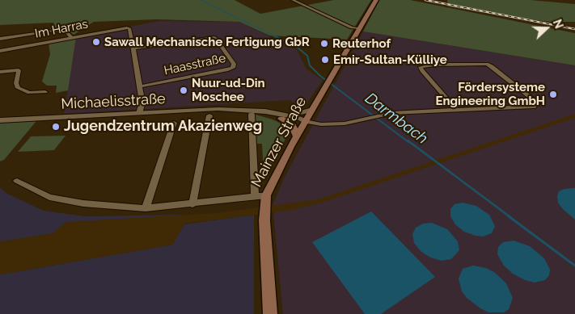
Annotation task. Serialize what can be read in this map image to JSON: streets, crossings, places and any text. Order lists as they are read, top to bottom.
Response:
{
  "streets": {
    "main road": ["Mainzer Straße"],
    "street": ["Im Harras", "Haasstraße", "Michaelisstraße"]
  },
  "crossings": [
    ["Michaelisstraße", "Mainzer Straße"]
  ],
  "water": ["Darmbach"],
  "places": [
    "Sawall Mechanische Fertigung GbR",
    "Reuterhof",
    "Emir-Sultan-Külliye",
    "Nuur-ud-Din Moschee",
    "Fördersysteme Engineering GmbH",
    "Jugendzentrum Akazienweg"
  ],
  "north": "right"
}
